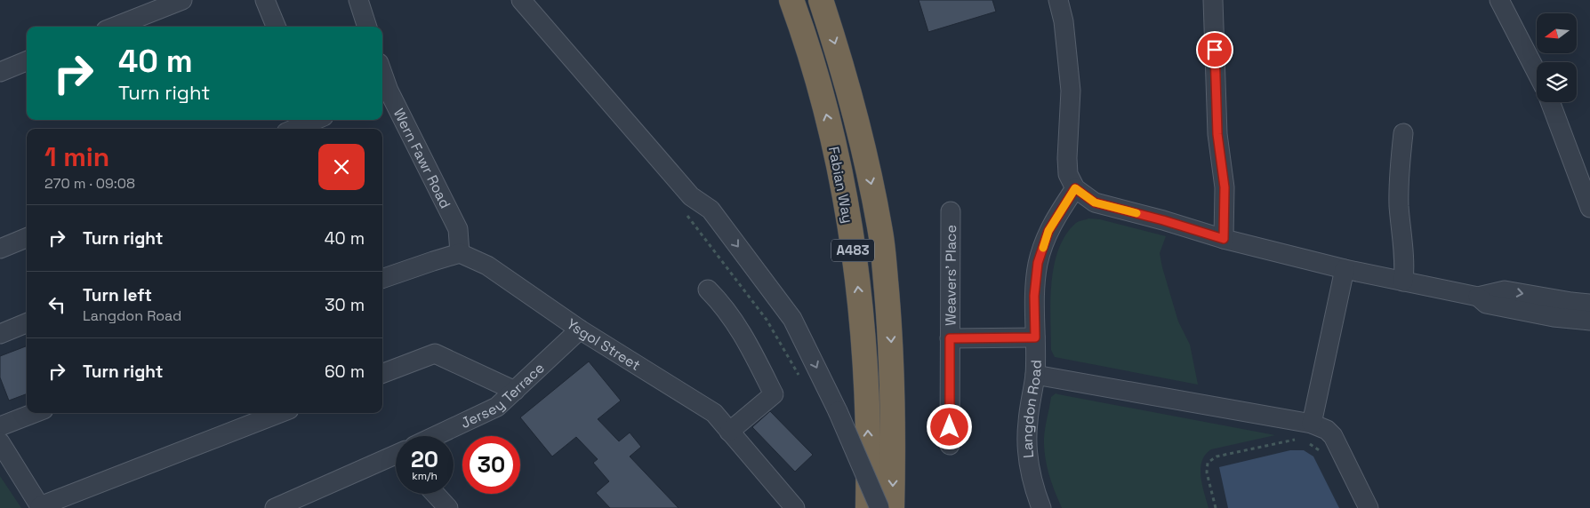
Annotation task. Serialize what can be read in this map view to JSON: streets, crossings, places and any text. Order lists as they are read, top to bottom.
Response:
{
  "streets": {
    "highway": ["Fabian Way", "A483"],
    "street": [
      "Wern Fawr Road",
      "Weavers' Place",
      "Ysgol Street",
      "Jersey Terrace",
      "Langdon Road"
    ]
  },
  "crossings": [
    ["Wern Fawr Road", "Ysgol Street"],
    ["Ysgol Street", "Jersey Terrace"]
  ],
  "north": "left",
  "page": {
    "turn": ["40 m", "Turn right"],
    "heading": ["1 min", "270 m · 09:08"],
    "list": [
      {
        "name": "Turn right",
        "value": "40 m"
      },
      {
        "name": "Turn left",
        "note": "Langdon Road",
        "value": "30 m"
      },
      {
        "name": "Turn right",
        "value": "60 m"
      }
    ],
    "speed": "20 km/h",
    "limit": "30"
  }
}
